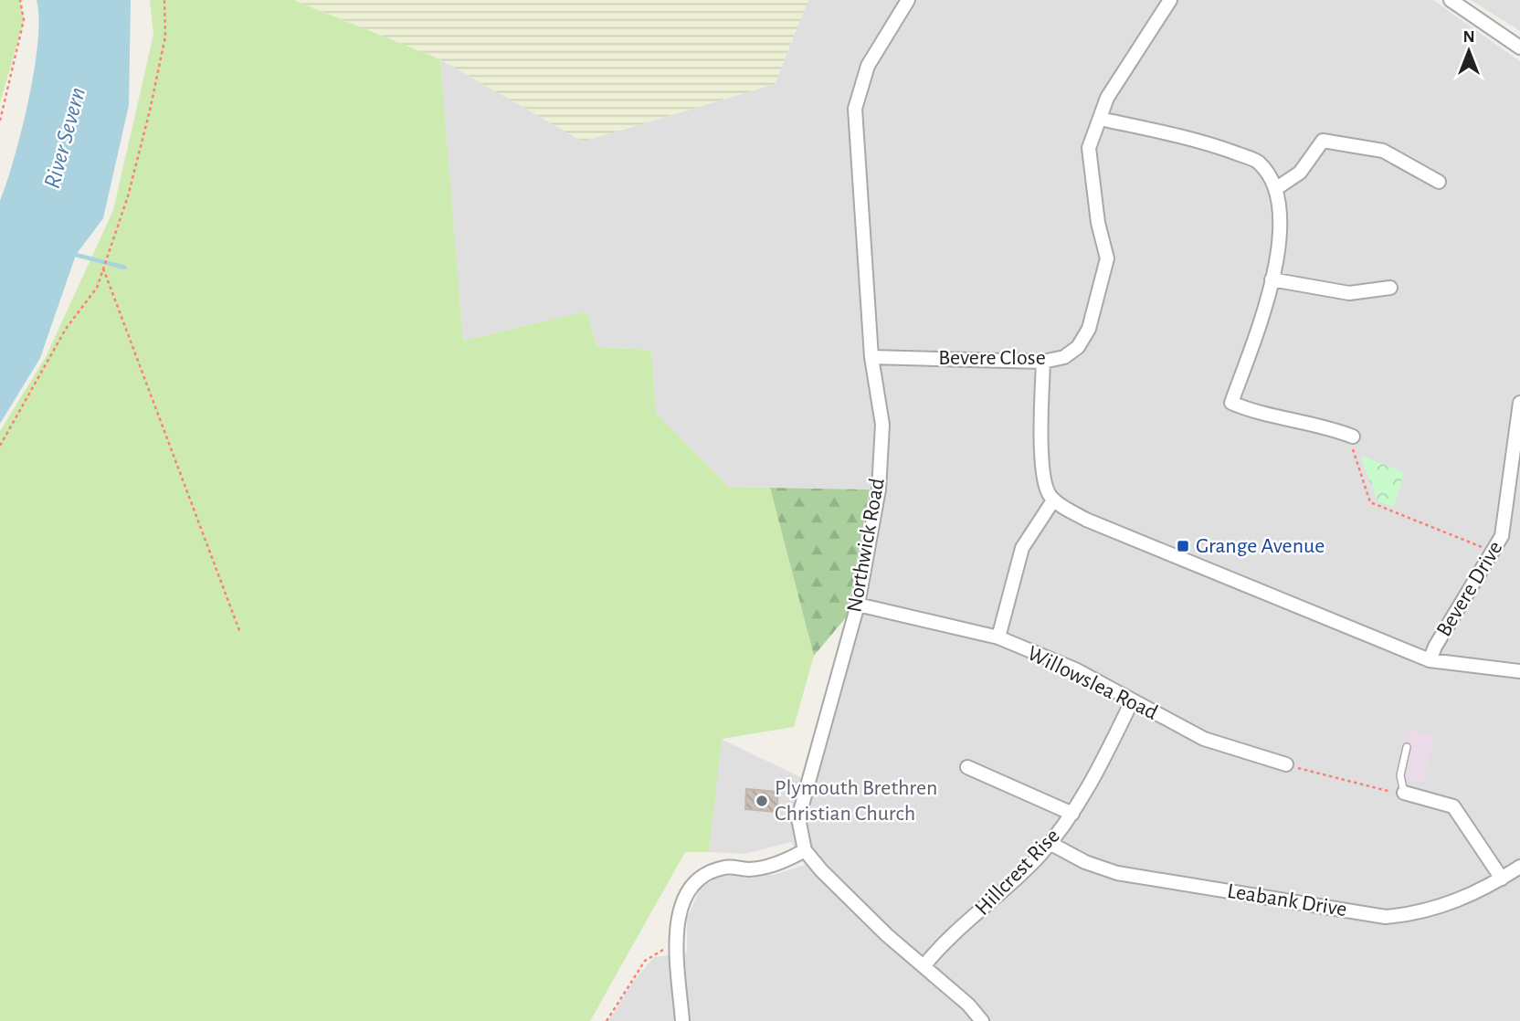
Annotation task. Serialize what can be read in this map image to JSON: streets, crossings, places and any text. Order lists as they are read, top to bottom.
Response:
{
  "streets": {
    "street": [
      "Bevere Close",
      "Northwick Road",
      "Bevere Drive",
      "Willowslea Road",
      "Hillcrest Rise",
      "Leabank Drive"
    ]
  },
  "crossings": [
    ["Bevere Close", "Northwick Road"],
    ["Northwick Road", "Willowslea Road"],
    ["Willowslea Road", "Hillcrest Rise"],
    ["Hillcrest Rise", "Leabank Drive"]
  ],
  "water": ["River Severn"],
  "places": {
    "transit": ["Grange Avenue"],
    "other": ["Plymouth Brethren Christian Church"]
  },
  "north": "top"
}
